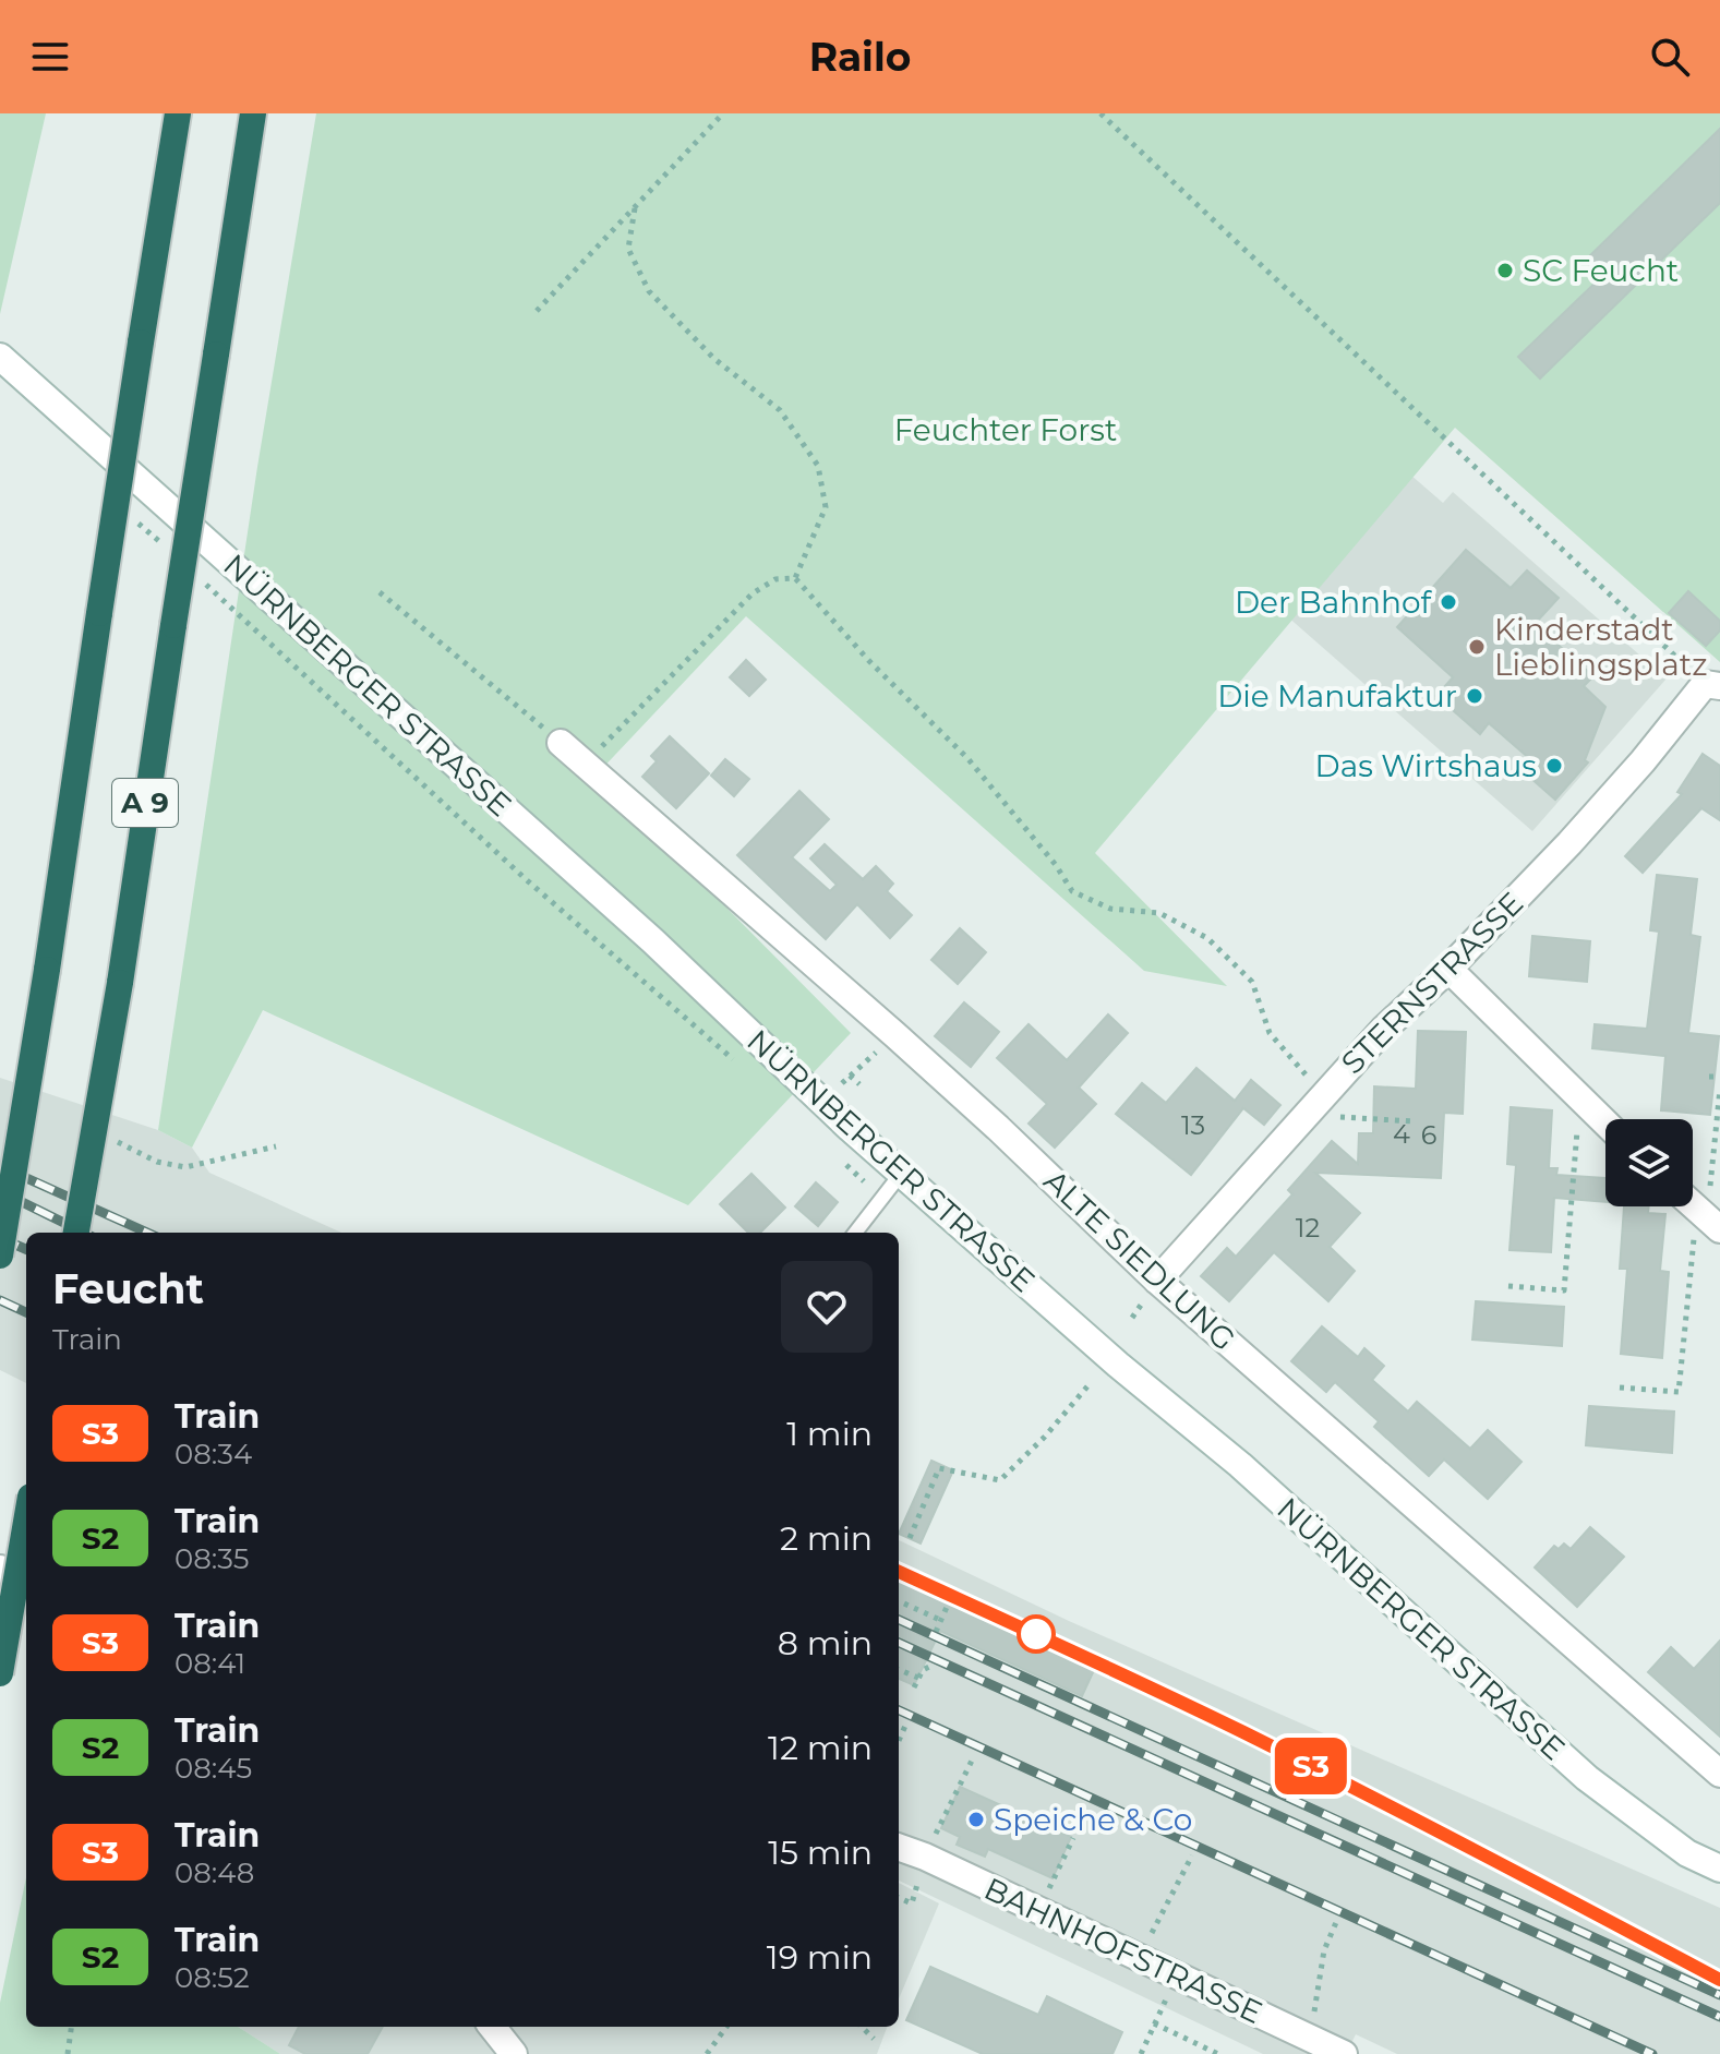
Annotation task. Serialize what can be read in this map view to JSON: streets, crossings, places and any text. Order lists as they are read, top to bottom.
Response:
{
  "streets": {
    "highway": ["A 9"],
    "street": [
      "NÜRNBERGER STRASSE",
      "STERNSTRASSE",
      "ALTE SIEDLUNG",
      "BAHNHOFSTRASSE"
    ]
  },
  "crossings": [
    ["STERNSTRASSE", "ALTE SIEDLUNG"]
  ],
  "parks": ["Feuchter Forst"],
  "places": [
    "SC Feucht",
    "Der Bahnhof",
    "Kinderstadt Lieblingsplatz",
    "Die Manufaktur",
    "Das Wirtshaus",
    "Speiche & Co"
  ],
  "house_numbers": [
    "13",
    "4",
    "6",
    "12"
  ],
  "page": {
    "header": "Railo",
    "on_map": "S3",
    "heading": ["Feucht", "Train"],
    "list": [
      {
        "mark": "S3",
        "name": "Train",
        "note": "08:34",
        "value": "1 min"
      },
      {
        "mark": "S2",
        "name": "Train",
        "note": "08:35",
        "value": "2 min"
      },
      {
        "mark": "S3",
        "name": "Train",
        "note": "08:41",
        "value": "8 min"
      },
      {
        "mark": "S2",
        "name": "Train",
        "note": "08:45",
        "value": "12 min"
      },
      {
        "mark": "S3",
        "name": "Train",
        "note": "08:48",
        "value": "15 min"
      },
      {
        "mark": "S2",
        "name": "Train",
        "note": "08:52",
        "value": "19 min"
      }
    ]
  }
}
